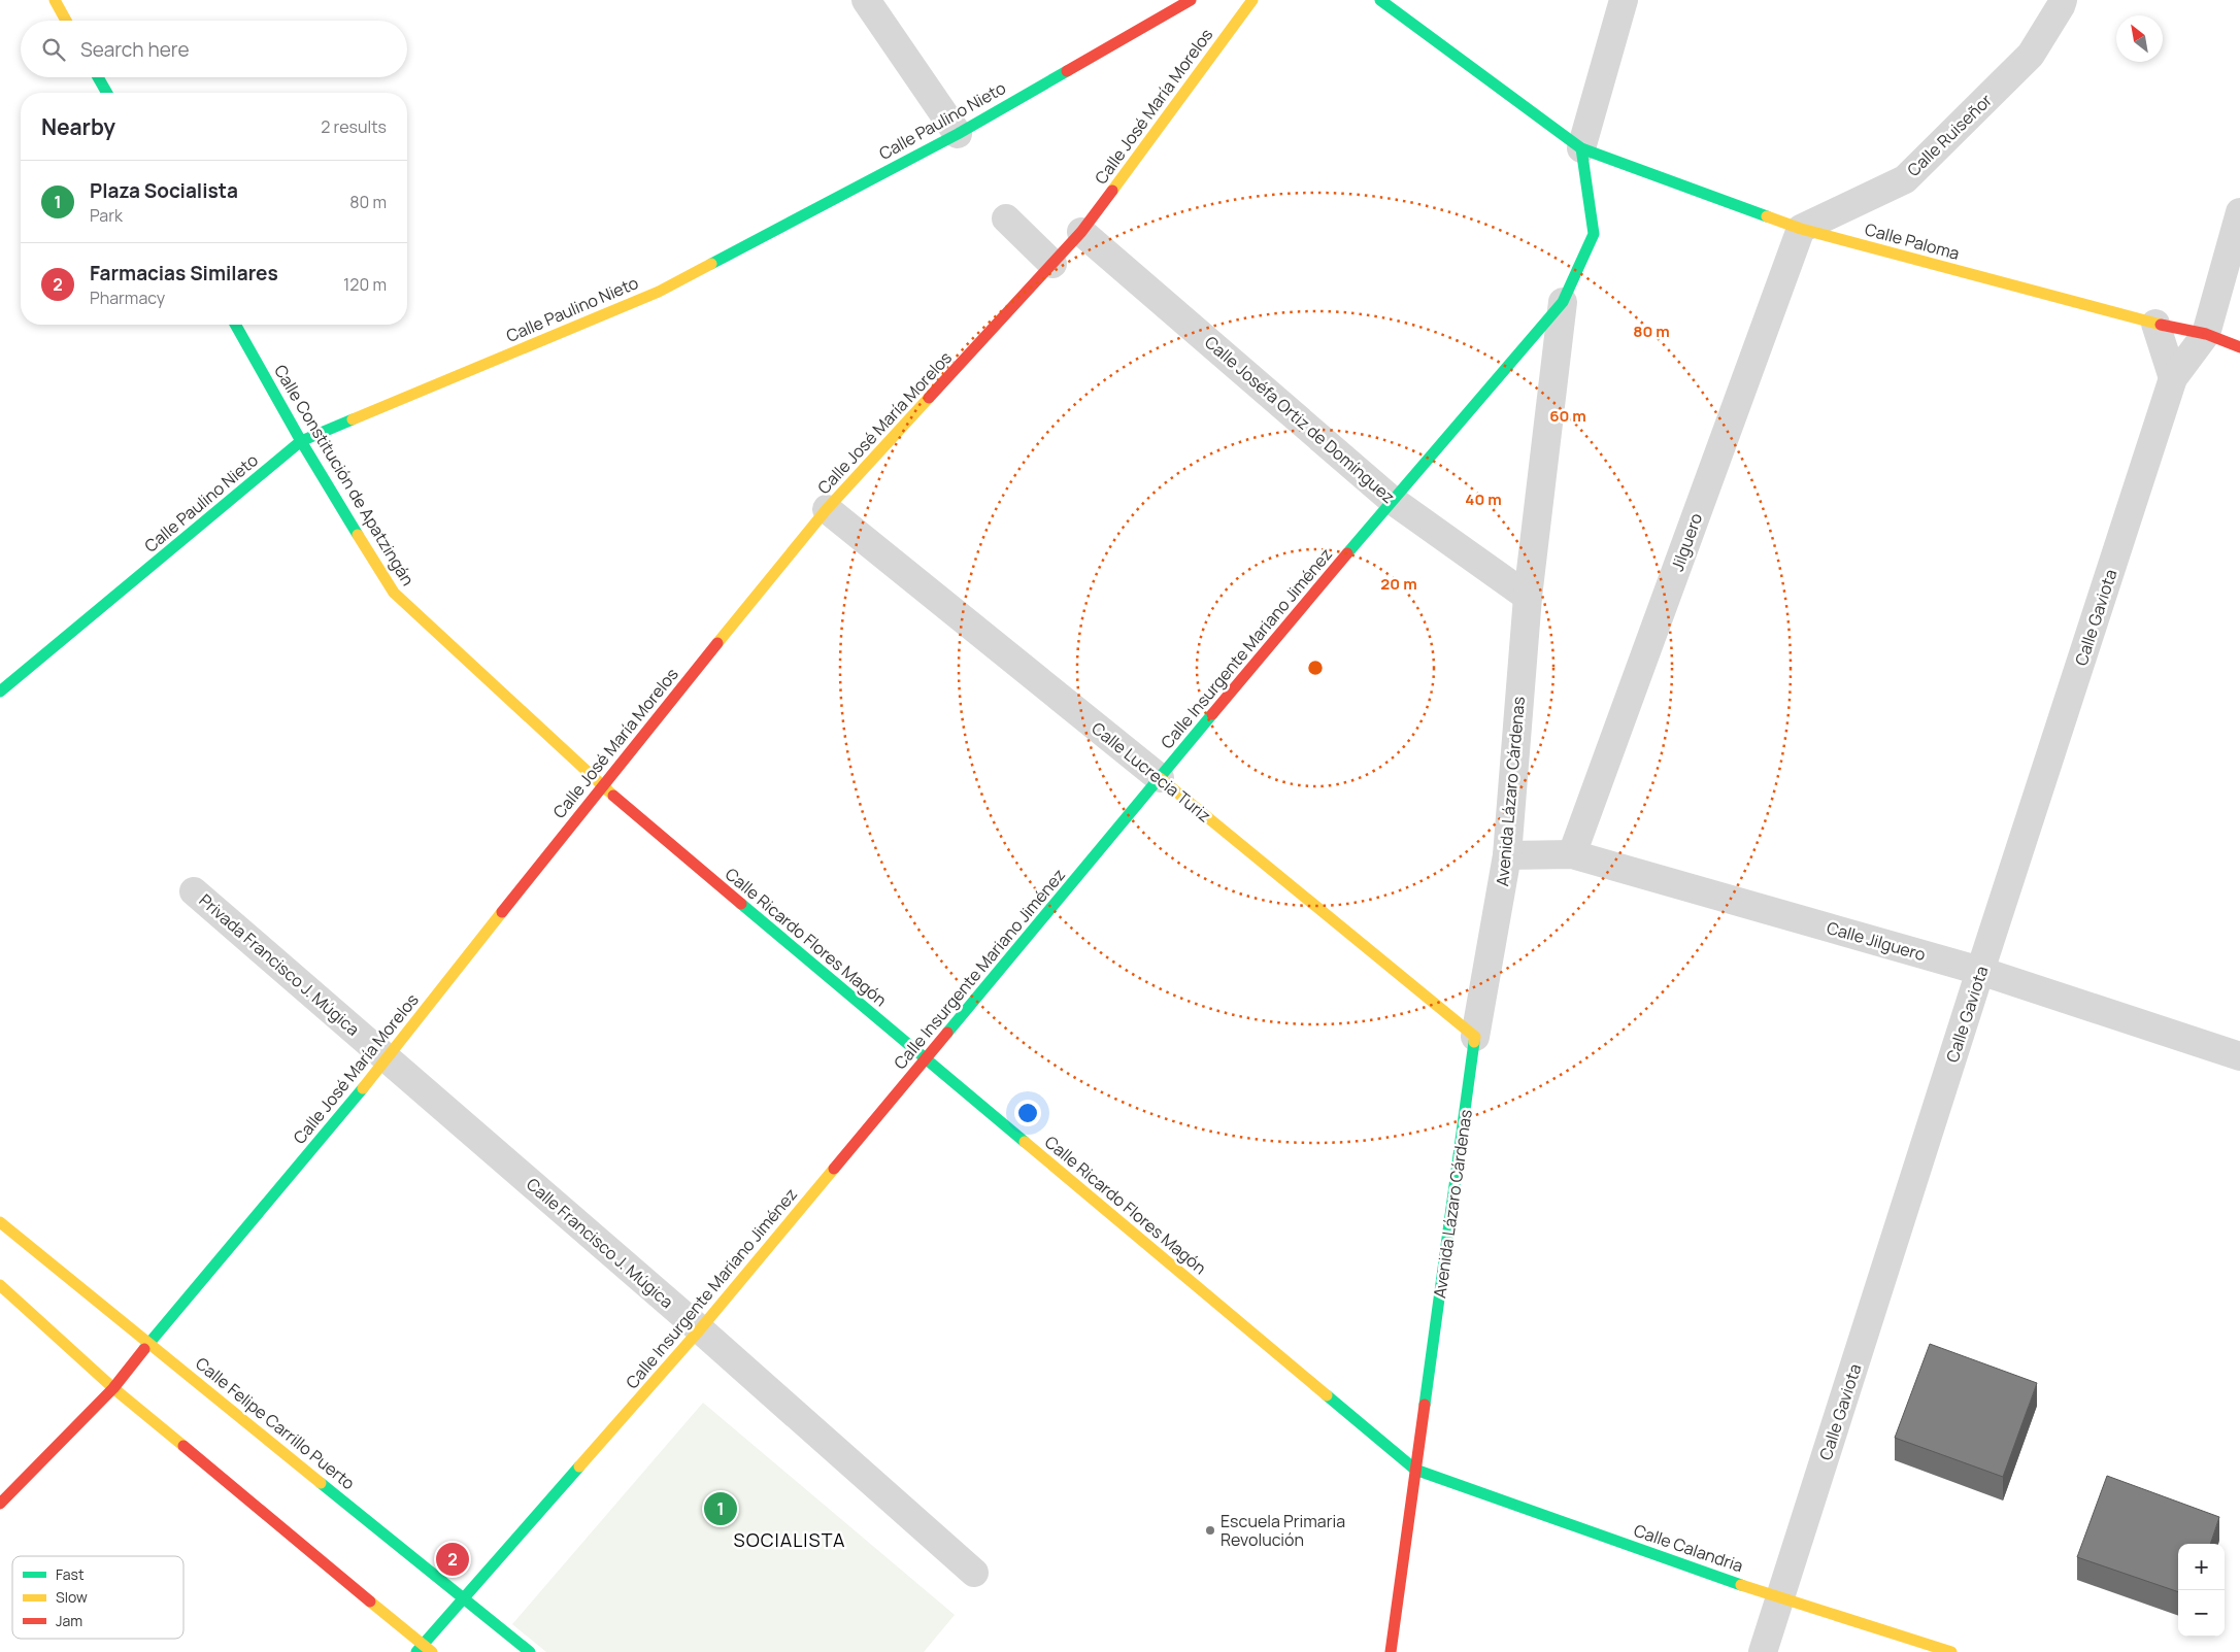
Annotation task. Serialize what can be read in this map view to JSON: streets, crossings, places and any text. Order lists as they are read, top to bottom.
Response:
{
  "streets": {
    "street": [
      "Calle José María Morelos",
      "Calle Paulino Nieto",
      "Calle Ruiseñor",
      "Calle Paloma",
      "Calle Joséfa Ortiz de Domínguez",
      "Calle Constitución de Apatzingán",
      "Jilguero",
      "Calle Gaviota",
      "Calle Insurgente Mariano Jiménez",
      "Calle Lucrecia Turiz",
      "Avenida Lázaro Cárdenas",
      "Calle Ricardo Flores Magón",
      "Calle Jilguero",
      "Privada Francisco J. Múgica",
      "Calle Francisco J. Múgica",
      "Calle Felipe Carrillo Puerto",
      "Calle Calandria"
    ]
  },
  "crossings": [
    ["Calle José María Morelos", "Calle Joséfa Ortiz de Domínguez"],
    ["Calle José María Morelos", "Calle Constitución de Apatzingán"],
    ["Calle José María Morelos", "Calle Lucrecia Turiz"],
    ["Calle José María Morelos", "Calle Ricardo Flores Magón"],
    ["Calle José María Morelos", "Privada Francisco J. Múgica"],
    ["Calle José María Morelos", "Calle Francisco J. Múgica"],
    ["Calle José María Morelos", "Calle Felipe Carrillo Puerto"],
    ["Calle Paulino Nieto", "Calle Constitución de Apatzingán"],
    ["Calle Ruiseñor", "Calle Paloma"],
    ["Calle Ruiseñor", "Jilguero"],
    ["Calle Paloma", "Jilguero"],
    ["Calle Paloma", "Calle Gaviota"],
    ["Calle Paloma", "Avenida Lázaro Cárdenas"],
    ["Calle Joséfa Ortiz de Domínguez", "Calle Insurgente Mariano Jiménez"],
    ["Calle Joséfa Ortiz de Domínguez", "Avenida Lázaro Cárdenas"],
    ["Calle Constitución de Apatzingán", "Calle Ricardo Flores Magón"],
    ["Jilguero", "Calle Jilguero"],
    ["Calle Gaviota", "Calle Jilguero"],
    ["Calle Gaviota", "Calle Calandria"],
    ["Calle Insurgente Mariano Jiménez", "Calle Lucrecia Turiz"],
    ["Calle Insurgente Mariano Jiménez", "Avenida Lázaro Cárdenas"],
    ["Calle Insurgente Mariano Jiménez", "Calle Ricardo Flores Magón"],
    ["Calle Insurgente Mariano Jiménez", "Calle Francisco J. Múgica"],
    ["Calle Insurgente Mariano Jiménez", "Calle Felipe Carrillo Puerto"],
    ["Calle Lucrecia Turiz", "Avenida Lázaro Cárdenas"],
    ["Avenida Lázaro Cárdenas", "Calle Ricardo Flores Magón"],
    ["Avenida Lázaro Cárdenas", "Calle Jilguero"],
    ["Avenida Lázaro Cárdenas", "Calle Calandria"],
    ["Calle Ricardo Flores Magón", "Calle Calandria"],
    ["Privada Francisco J. Múgica", "Calle Francisco J. Múgica"]
  ],
  "districts": ["SOCIALISTA"],
  "places": ["Escuela Primaria Revolución"],
  "legend": ["Fast", "Slow", "Jam"],
  "north": "top left",
  "page": {
    "search": "Search here",
    "heading": ["Nearby", "2 results"],
    "list": [
      {
        "mark": "1",
        "name": "Plaza Socialista",
        "note": "Park",
        "value": "80 m"
      },
      {
        "mark": "2",
        "name": "Farmacias Similares",
        "note": "Pharmacy",
        "value": "120 m"
      }
    ],
    "pins": ["1", "2"],
    "map_buttons": ["+", "−"]
  },
  "rings": [
    "80 m",
    "60 m",
    "40 m",
    "20 m"
  ]
}
